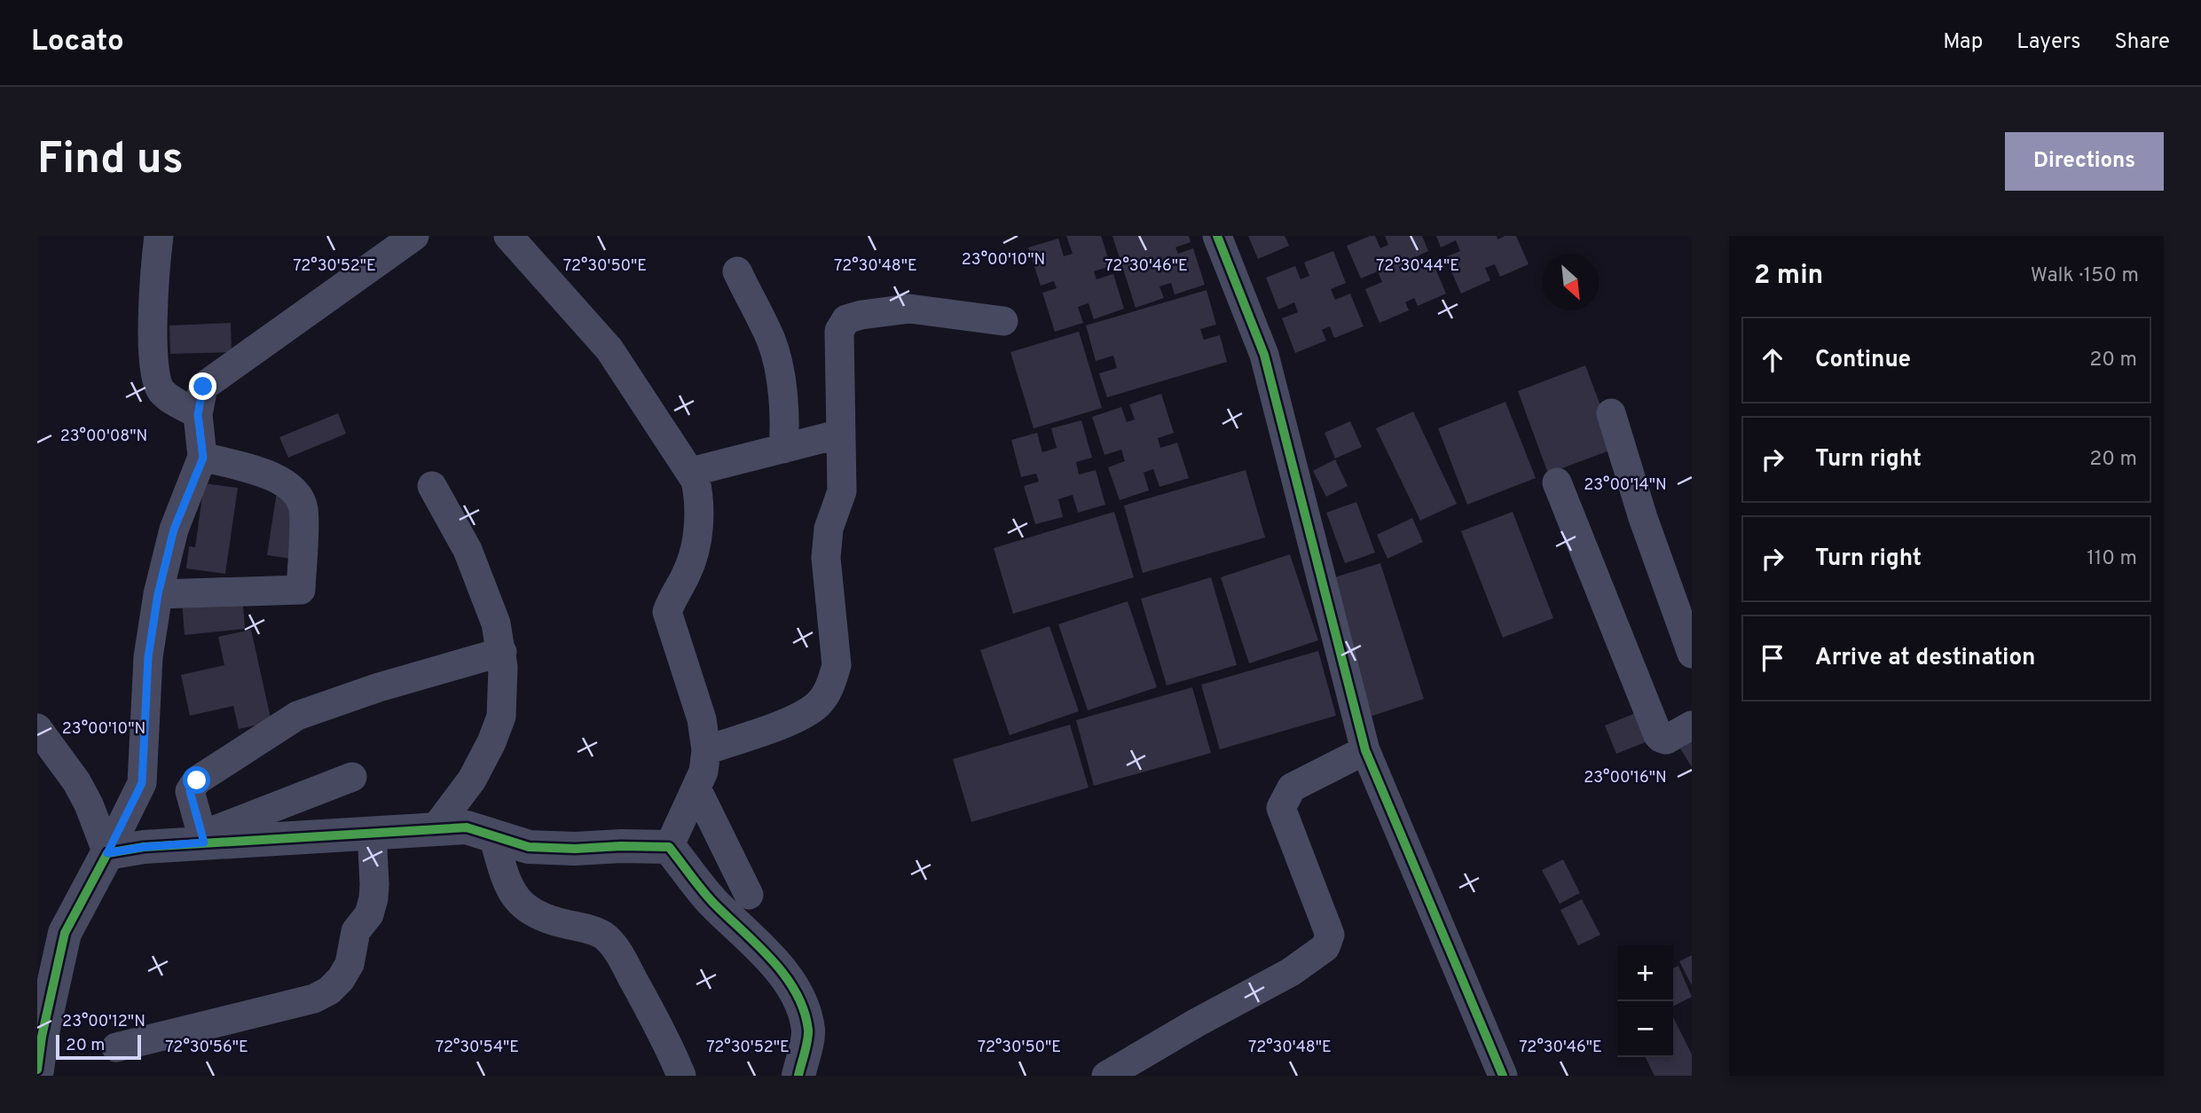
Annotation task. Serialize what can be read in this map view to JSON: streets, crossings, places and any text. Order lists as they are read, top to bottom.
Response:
{
  "scale_bar": "20 m",
  "north": "bottom right",
  "page": {
    "header": "Locato",
    "nav": ["Map", "Layers", "Share"],
    "buttons": "Directions",
    "title": "Find us",
    "heading": ["2 min", "Walk · 150 m"],
    "list": [
      ["Continue", "20 m"],
      ["Turn right", "20 m"],
      ["Turn right", "110 m"],
      "Arrive at destination"
    ],
    "map_buttons": ["+", "−"],
    "scale": "20 m"
  },
  "coordinates": [
    "23°00'10\"N",
    "72°30'52\"E",
    "72°30'50\"E",
    "72°30'48\"E",
    "72°30'46\"E",
    "72°30'44\"E",
    "23°00'08\"N",
    "23°00'14\"N",
    "23°00'16\"N",
    "23°00'12\"N",
    "72°30'56\"E",
    "72°30'54\"E"
  ]
}
